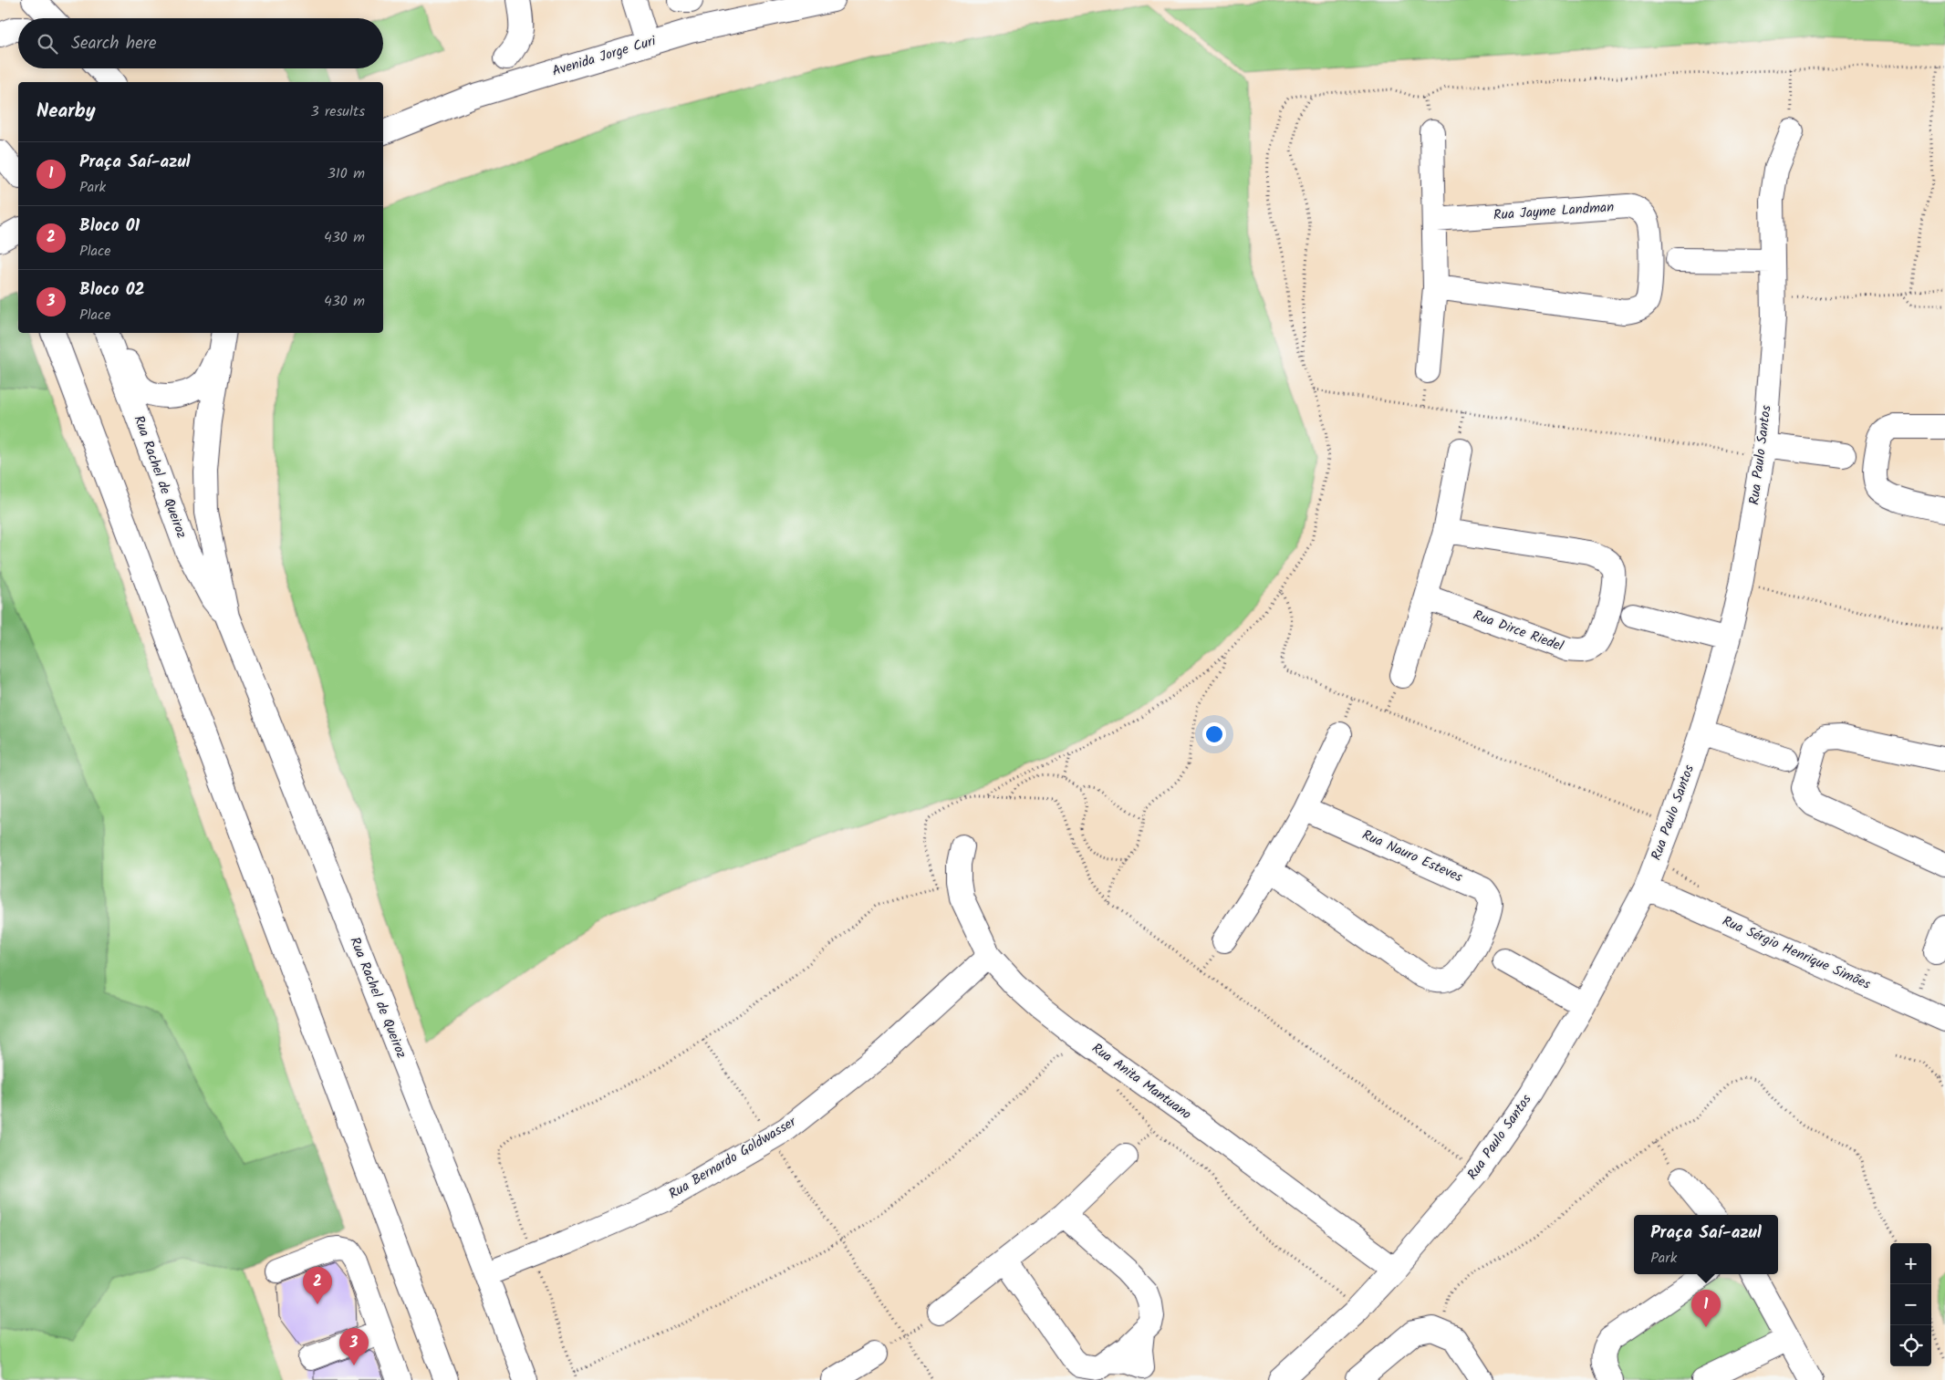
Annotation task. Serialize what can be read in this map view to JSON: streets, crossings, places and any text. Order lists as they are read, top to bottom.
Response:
{
  "streets": {
    "street": [
      "Avenida Jorge Curi",
      "Rua Jayme Landman",
      "Rua Paulo Santos",
      "Rua Rachel de Queiroz",
      "Rua Dirce Riedel",
      "Rua Nauro Esteves",
      "Rua Sérgio Henrique Simões",
      "Rua Anita Mantuano",
      "Rua Bernardo Goldwasser"
    ]
  },
  "crossings": [
    ["Rua Paulo Santos", "Rua Nauro Esteves"],
    ["Rua Paulo Santos", "Rua Sérgio Henrique Simões"],
    ["Rua Paulo Santos", "Rua Anita Mantuano"],
    ["Rua Rachel de Queiroz", "Rua Bernardo Goldwasser"],
    ["Rua Anita Mantuano", "Rua Bernardo Goldwasser"]
  ],
  "page": {
    "search": "Search here",
    "heading": ["Nearby", "3 results"],
    "list": [
      {
        "mark": "1",
        "name": "Praça Saí-azul",
        "note": "Park",
        "value": "310 m"
      },
      {
        "mark": "2",
        "name": "Bloco 01",
        "note": "Place",
        "value": "430 m"
      },
      {
        "mark": "3",
        "name": "Bloco 02",
        "note": "Place",
        "value": "430 m"
      }
    ],
    "popup": ["Praça Saí-azul", "Park"],
    "map_buttons": ["+", "−"],
    "pins": ["2", "1", "3"]
  }
}
